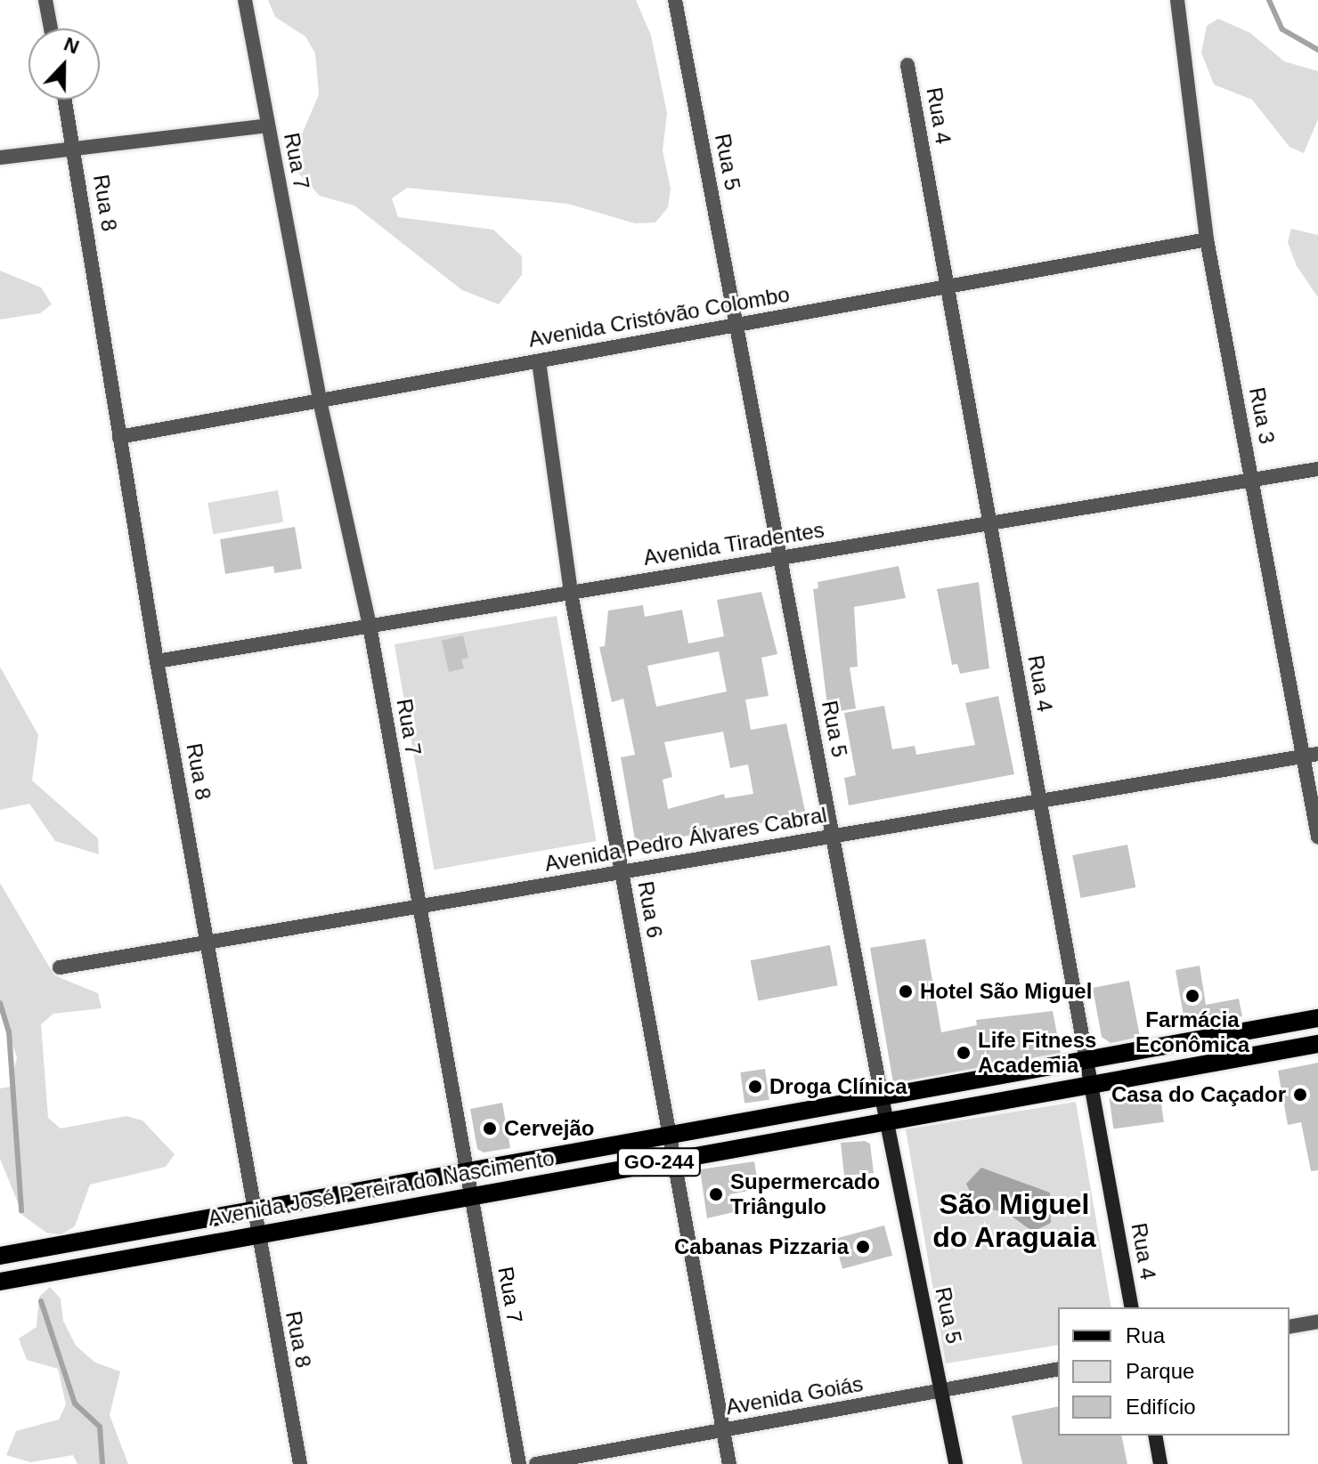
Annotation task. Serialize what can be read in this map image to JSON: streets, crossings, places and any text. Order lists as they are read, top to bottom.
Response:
{
  "streets": {
    "main road": ["GO-244", "Avenida José Pereira do Nascimento"],
    "street": [
      "Rua 4",
      "Rua 7",
      "Rua 5",
      "Rua 8",
      "Avenida Cristóvão Colombo",
      "Rua 3",
      "Avenida Tiradentes",
      "Avenida Pedro Álvares Cabral",
      "Rua 6",
      "Avenida Goiás"
    ]
  },
  "crossings": [
    ["Rua 4", "Avenida Cristóvão Colombo"],
    ["Rua 4", "Avenida Tiradentes"],
    ["Rua 4", "Avenida Pedro Álvares Cabral"],
    ["Rua 4", "Avenida José Pereira do Nascimento"],
    ["Rua 7", "Avenida Cristóvão Colombo"],
    ["Rua 7", "Avenida Tiradentes"],
    ["Rua 7", "Avenida Pedro Álvares Cabral"],
    ["Rua 7", "Avenida José Pereira do Nascimento"],
    ["Rua 5", "Avenida Cristóvão Colombo"],
    ["Rua 5", "Avenida Tiradentes"],
    ["Rua 5", "Avenida Pedro Álvares Cabral"],
    ["Rua 5", "Avenida José Pereira do Nascimento"],
    ["Rua 5", "Avenida Goiás"],
    ["Rua 8", "Avenida Cristóvão Colombo"],
    ["Rua 8", "Avenida Tiradentes"],
    ["Rua 8", "Avenida Pedro Álvares Cabral"],
    ["Rua 8", "Avenida José Pereira do Nascimento"],
    ["Avenida Cristóvão Colombo", "Rua 3"],
    ["Avenida Cristóvão Colombo", "Rua 6"],
    ["Rua 3", "Avenida Tiradentes"],
    ["Rua 3", "Avenida Pedro Álvares Cabral"],
    ["Avenida Tiradentes", "Rua 6"],
    ["Avenida Pedro Álvares Cabral", "Rua 6"],
    ["Rua 6", "Avenida José Pereira do Nascimento"],
    ["Rua 6", "Avenida Goiás"]
  ],
  "districts": ["São Miguel do Araguaia"],
  "places": [
    "Hotel São Miguel",
    "Farmácia Econômica",
    "Life Fitness Academia",
    "Droga Clínica",
    "Casa do Caçador",
    "Cervejão",
    "Supermercado Triângulo",
    "Cabanas Pizzaria"
  ],
  "legend": ["Rua", "Parque", "Edifício"],
  "north": "top"
}
